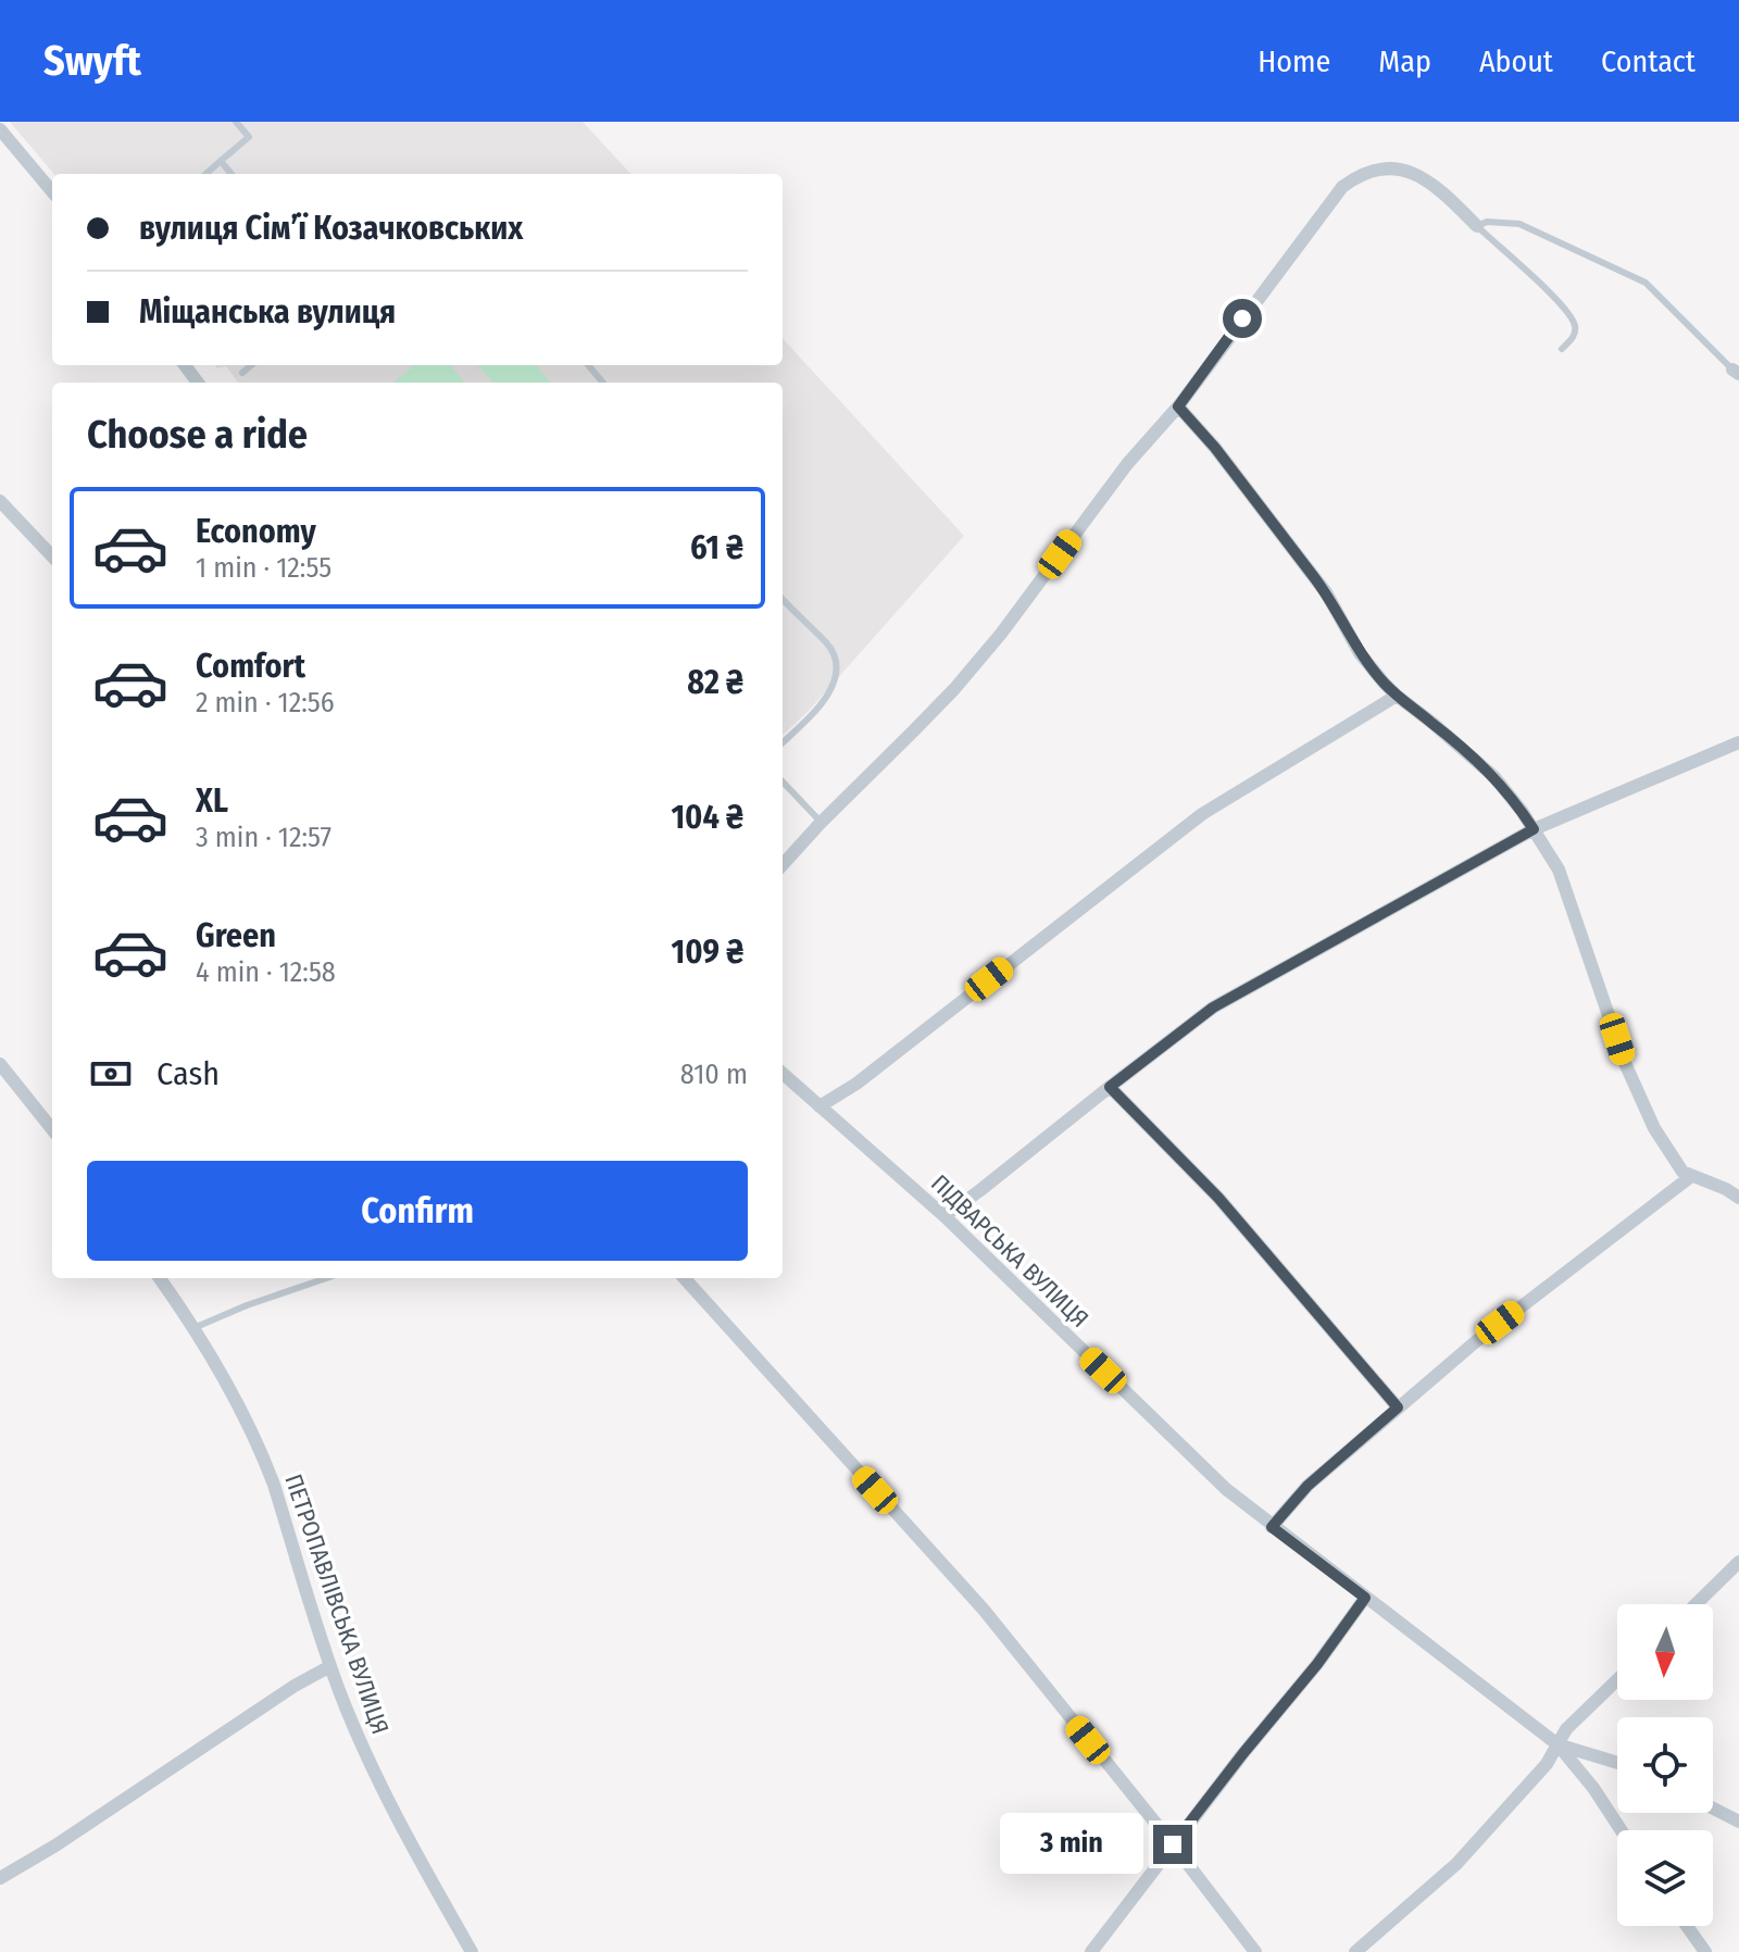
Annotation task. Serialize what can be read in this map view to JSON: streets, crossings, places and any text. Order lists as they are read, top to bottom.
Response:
{
  "streets": {
    "street": ["ПІДВАРСЬКА ВУЛИЦЯ", "ПЕТРОПАВЛІВСЬКА ВУЛИЦЯ"]
  },
  "north": "bottom",
  "page": {
    "header": "Swyft",
    "nav": [
      "Home",
      "Map",
      "About",
      "Contact"
    ],
    "banner": ["вулиця Сімʼї Козачковських", "Міщанська вулиця"],
    "heading": "Choose a ride",
    "list": [
      {
        "name": "Economy",
        "note": "1 min · 12:55",
        "value": "61 ₴"
      },
      {
        "name": "Comfort",
        "note": "2 min · 12:56",
        "value": "82 ₴"
      },
      {
        "name": "XL",
        "note": "3 min · 12:57",
        "value": "104 ₴"
      },
      {
        "name": "Green",
        "note": "4 min · 12:58",
        "value": "109 ₴"
      }
    ],
    "pay": ["Cash", "810 m"],
    "buttons": "Confirm",
    "bubble": "3 min"
  }
}
